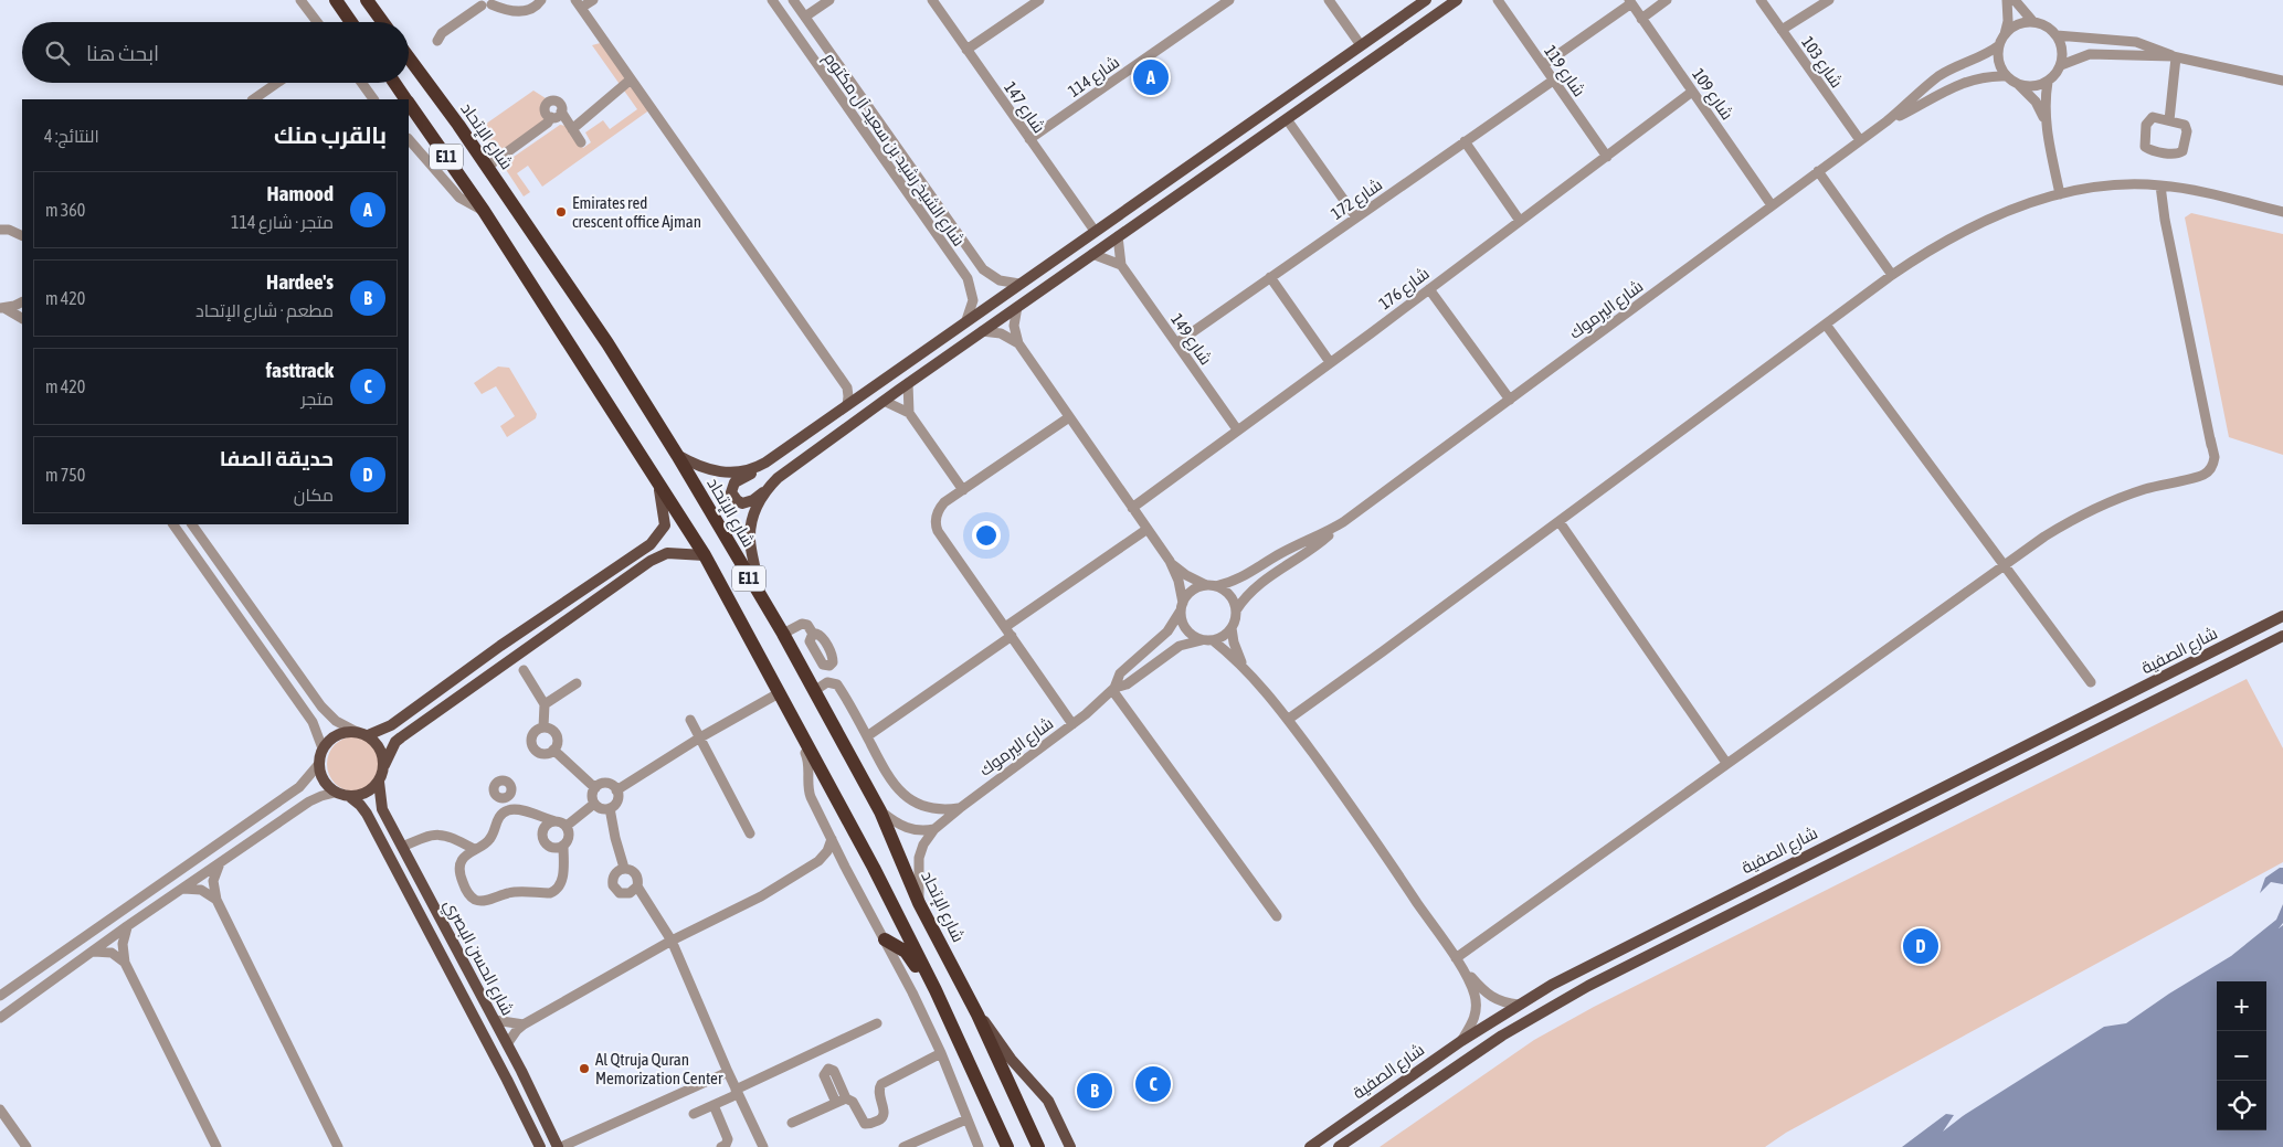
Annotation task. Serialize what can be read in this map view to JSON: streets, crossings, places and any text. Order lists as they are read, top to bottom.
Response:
{
  "streets": {
    "highway": ["شارع الإتحاد", "E11"],
    "main road": ["شارع الصفية", "شارع الحسن البصري"],
    "street": [
      "شارع 103",
      "شارع 119",
      "شارع 114",
      "شارع 109",
      "شارع 147",
      "شارع الشيخ رشيد بن سعيد آل مكتوم",
      "شارع 172",
      "شارع 176",
      "شارع اليرموك",
      "شارع 149"
    ]
  },
  "crossings": [
    ["شارع 103", "شارع اليرموك"],
    ["شارع 119", "شارع 172"],
    ["شارع 119", "شارع 176"],
    ["شارع 114", "شارع 147"],
    ["شارع 109", "شارع 176"],
    ["شارع 109", "شارع اليرموك"],
    ["شارع الإتحاد", "شارع اليرموك"],
    ["شارع 172", "شارع 149"],
    ["شارع 176", "شارع 149"]
  ],
  "places": ["Emirates red crescent office Ajman", "Al Qtruja Quran Memorization Center"],
  "page": {
    "search": "ابحث هنا",
    "pins": [
      "A",
      "D",
      "C",
      "B"
    ],
    "heading": ["بالقرب منك", "النتائج: 4"],
    "list": [
      {
        "mark": "A",
        "name": "Hamood",
        "note": "متجر · شارع 114",
        "value": "360 m"
      },
      {
        "mark": "B",
        "name": "Hardee's",
        "note": "مطعم · شارع الإتحاد",
        "value": "420 m"
      },
      {
        "mark": "C",
        "name": "fasttrack",
        "note": "متجر",
        "value": "420 m"
      },
      {
        "mark": "D",
        "name": "حديقة الصفا",
        "note": "مكان",
        "value": "750 m"
      }
    ],
    "map_buttons": ["+", "−"]
  }
}
